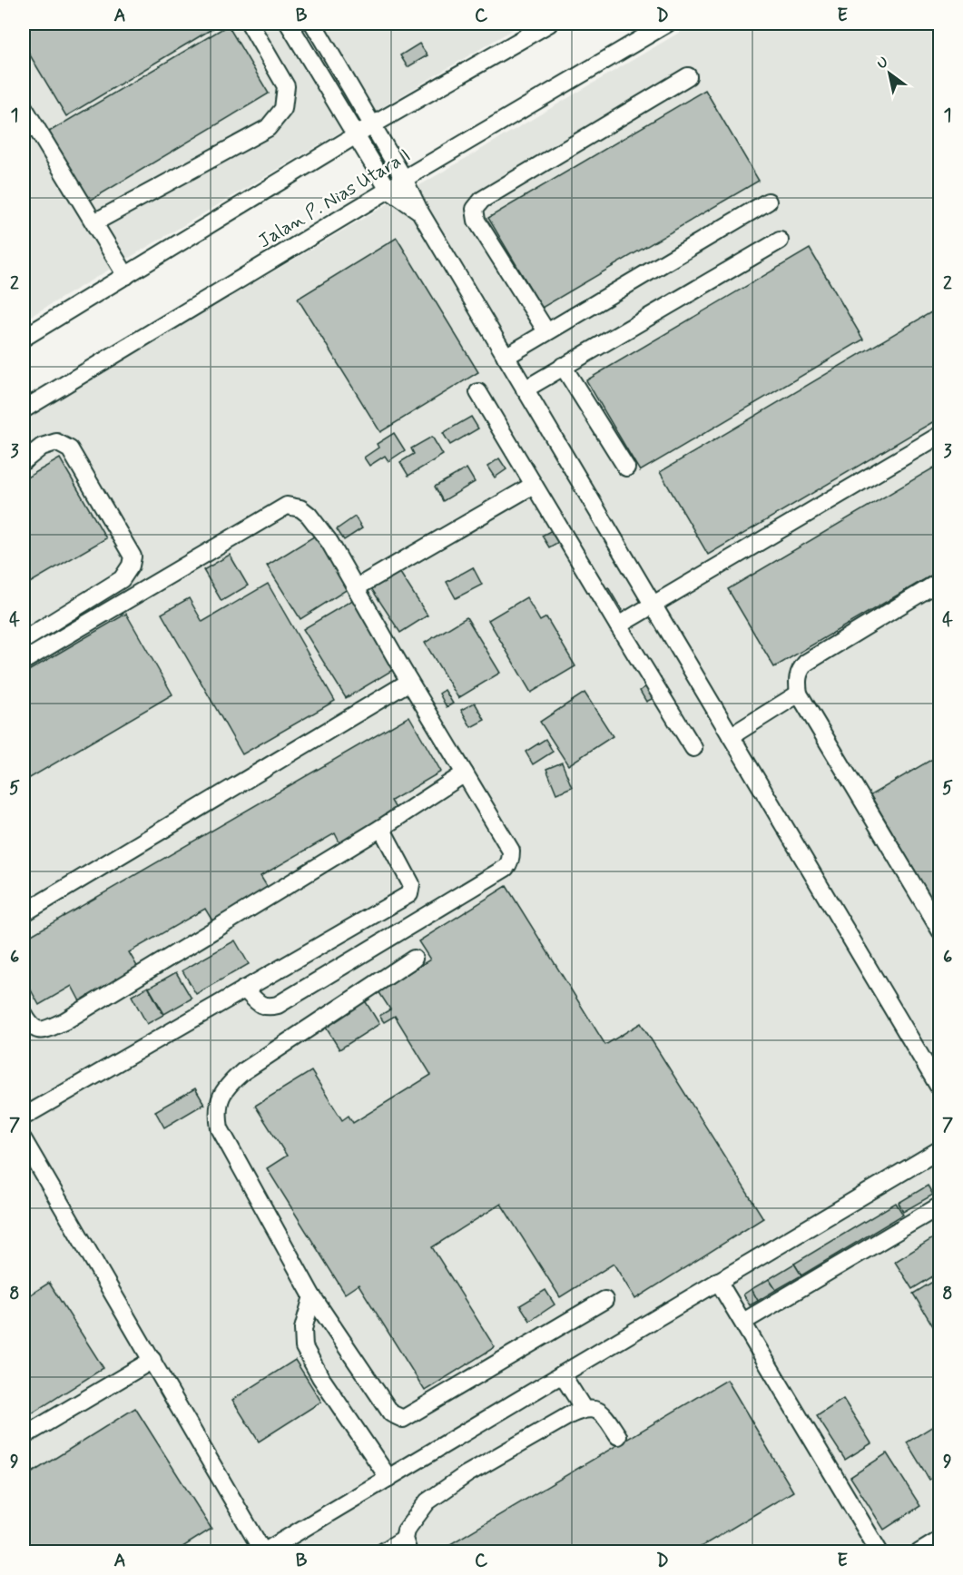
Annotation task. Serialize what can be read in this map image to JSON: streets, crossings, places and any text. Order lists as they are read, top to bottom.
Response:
{
  "streets": {
    "street": ["Jalan P. Nias Utara I"]
  },
  "north": "top left",
  "grid": {
    "columns": [
      "A",
      "B",
      "C",
      "D",
      "E"
    ],
    "rows": [
      "1",
      "2",
      "3",
      "4",
      "5",
      "6",
      "7",
      "8",
      "9"
    ]
  }
}
